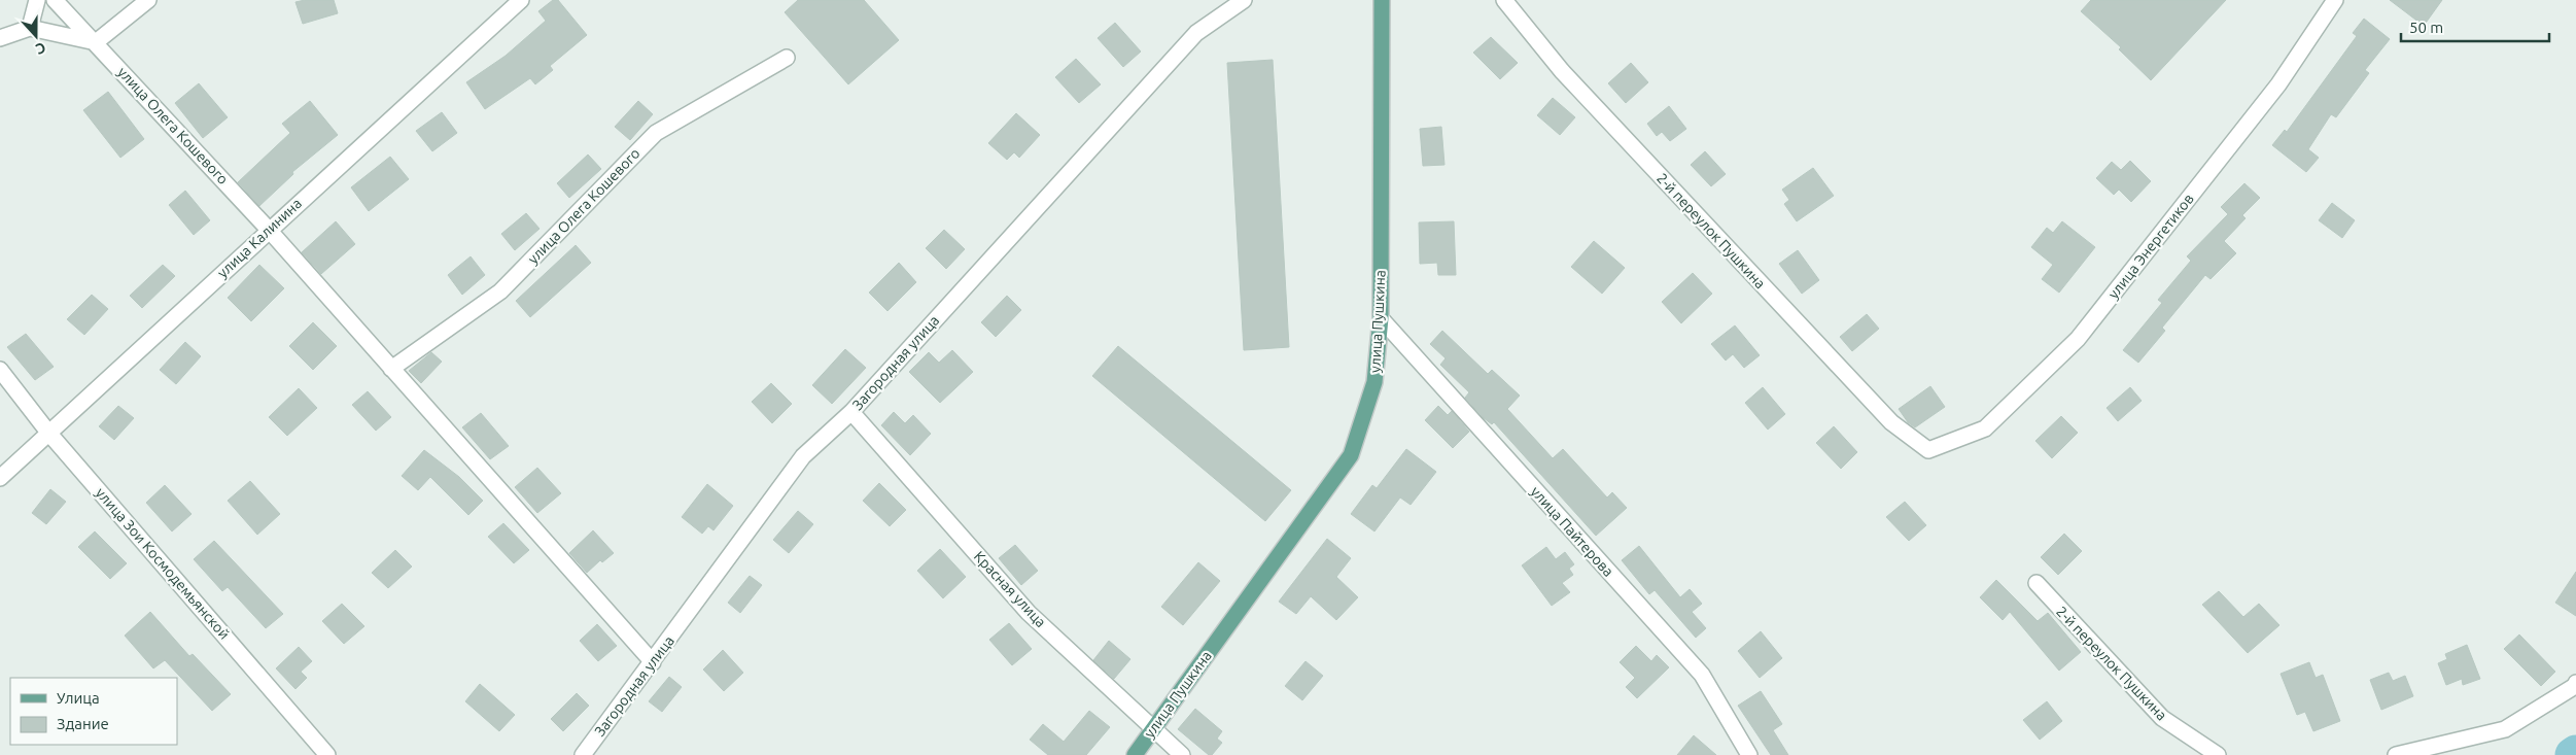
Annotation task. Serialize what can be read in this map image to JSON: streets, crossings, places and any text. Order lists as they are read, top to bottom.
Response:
{
  "streets": {
    "main road": ["улица Пушкина"],
    "street": [
      "улица Олега Кошевого",
      "2-й переулок Пушкина",
      "улица Калинина",
      "улица Энергетиков",
      "Загородная улица",
      "улица Пайтерова",
      "улица Зои Космодемьянской",
      "Красная улица"
    ]
  },
  "crossings": [
    ["улица Олега Кошевого", "улица Калинина"],
    ["улица Олега Кошевого", "Загородная улица"],
    ["2-й переулок Пушкина", "улица Энергетиков"],
    ["улица Калинина", "улица Зои Космодемьянской"],
    ["улица Пушкина", "улица Пайтерова"],
    ["улица Пушкина", "Красная улица"],
    ["Загородная улица", "Красная улица"]
  ],
  "legend": ["Улица", "Здание"],
  "scale_bar": "50 m",
  "north": "bottom"
}
